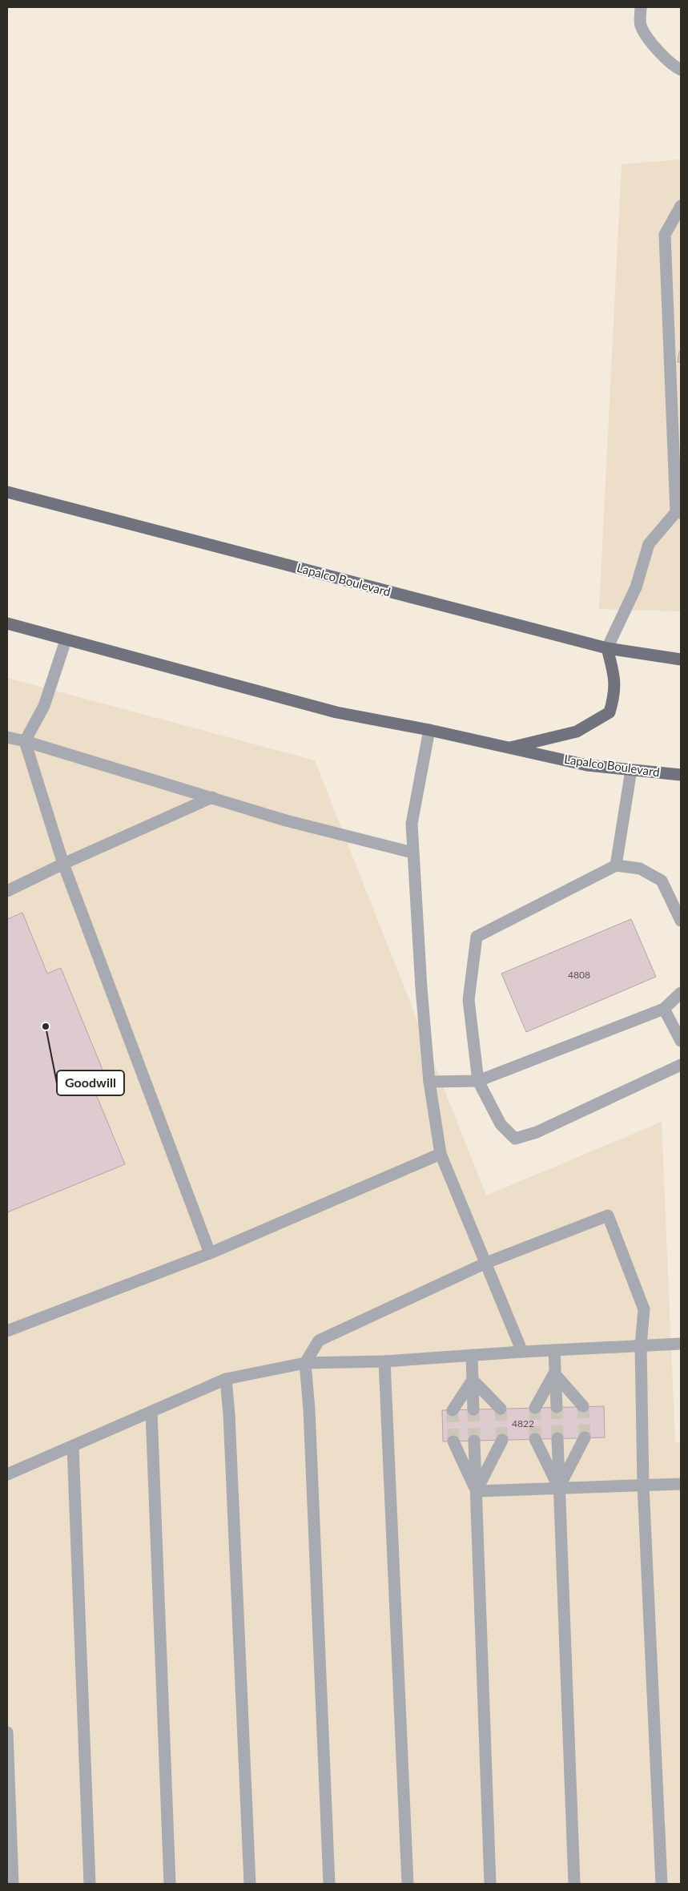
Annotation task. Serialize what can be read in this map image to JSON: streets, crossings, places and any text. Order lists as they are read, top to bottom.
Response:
{
  "streets": {
    "main road": ["Lapalco Boulevard"]
  },
  "places": ["Goodwill"],
  "house_numbers": ["4808", "4822"]
}
